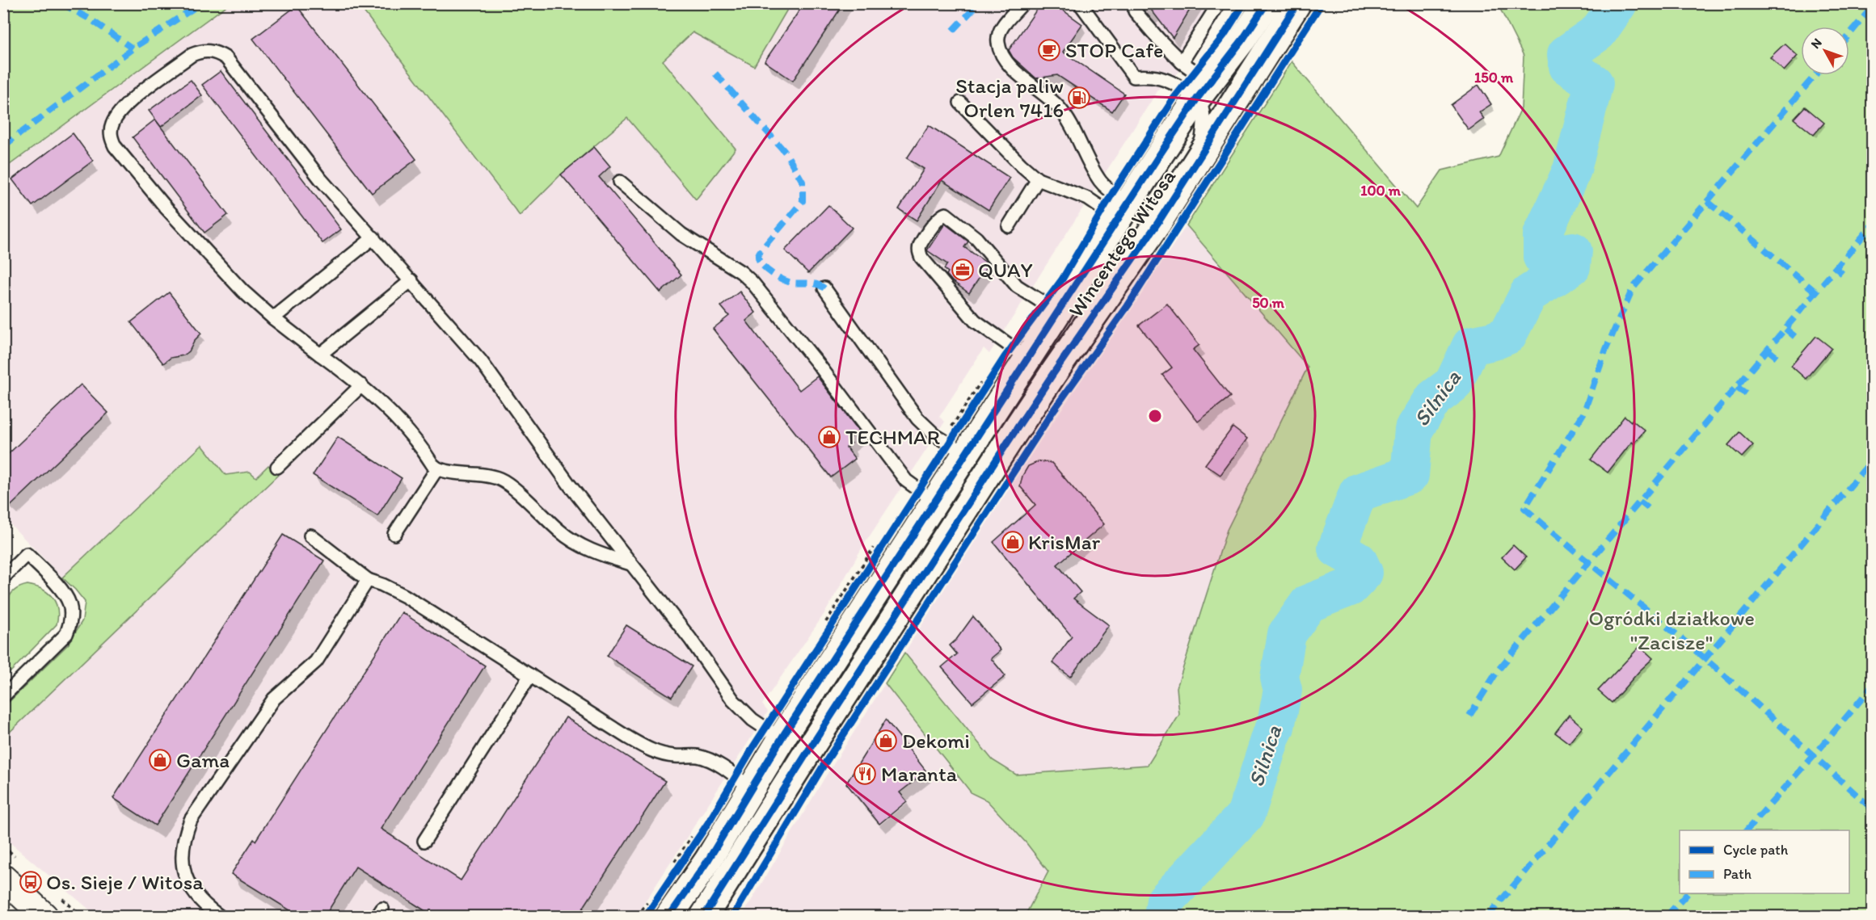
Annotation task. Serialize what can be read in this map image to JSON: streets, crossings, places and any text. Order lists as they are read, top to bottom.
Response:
{
  "streets": {
    "main road": ["Wincentego Witosa"]
  },
  "water": ["Silnica"],
  "parks": ["Ogródki działkowe \"Zacisze\""],
  "places": {
    "cafe": ["STOP Cafe"],
    "fuel station": ["Stacja paliw Orlen 7416"],
    "office": ["QUAY"],
    "shop": [
      "TECHMAR",
      "KrisMar",
      "Dekomi",
      "Gama"
    ],
    "restaurant": ["Maranta"],
    "bus stop": ["Os. Sieje / Witosa"]
  },
  "legend": ["Cycle path", "Path"],
  "north": "top left",
  "rings": ["150 m", "100 m", "50 m"]
}
